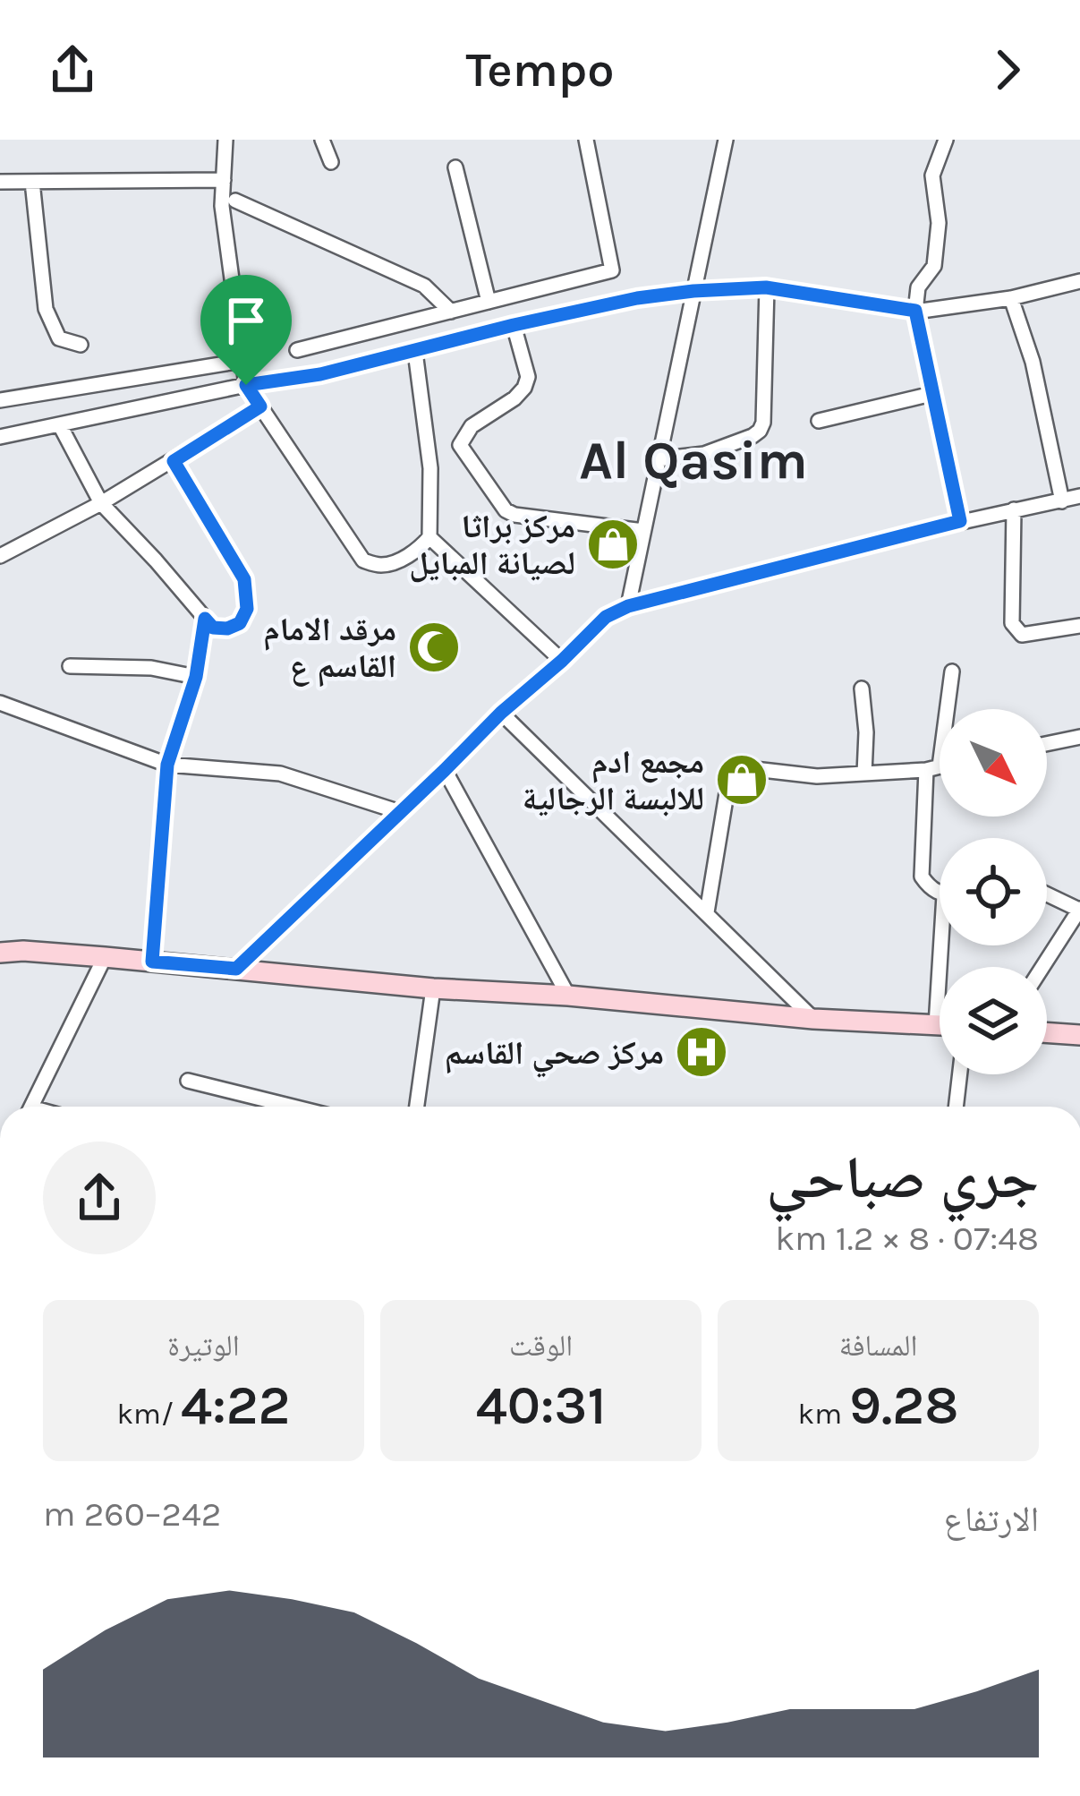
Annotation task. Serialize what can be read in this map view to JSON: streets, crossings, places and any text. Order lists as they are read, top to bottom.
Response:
{
  "districts": ["Al Qasim"],
  "places": {
    "shop": ["مركز براثا لصيانة المبايل", "مجمع ادم للالبسة الرجالية"],
    "mosque": ["مرقد الامام القاسم ع"],
    "hospital": ["مركز صحي القاسم"]
  },
  "north": "bottom right",
  "page": {
    "header": "Tempo",
    "heading": ["جري صباحي", "07:48 · 8 × 1.2 km"],
    "stats": [
      ["المسافة", "9.28 km"],
      ["الوقت", "40:31"],
      ["الوتيرة", "4:22 /km"]
    ],
    "chart": ["الارتفاع", "242–260 m"]
  }
}
